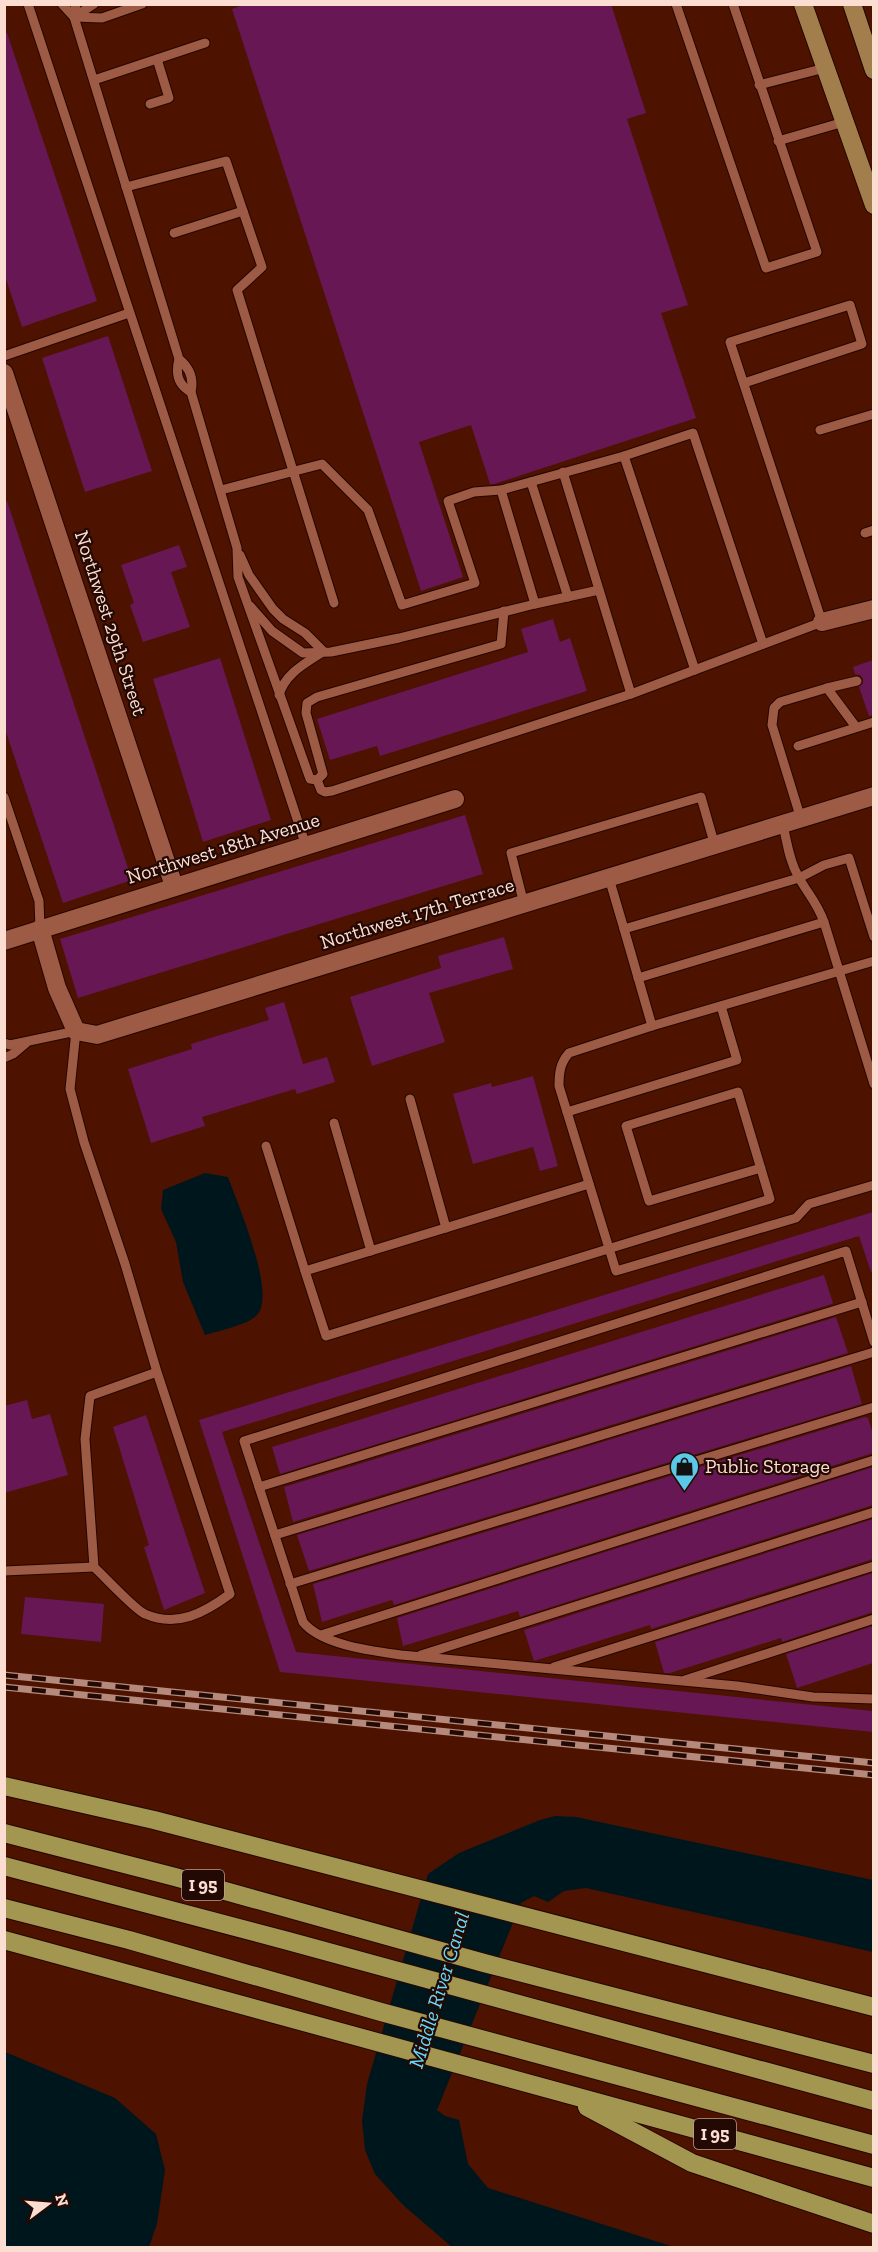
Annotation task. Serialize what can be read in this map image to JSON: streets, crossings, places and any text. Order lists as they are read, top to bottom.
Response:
{
  "streets": {
    "highway": ["I 95"],
    "street": ["Northwest 29th Street", "Northwest 18th Avenue", "Northwest 17th Terrace"]
  },
  "crossings": [
    ["Northwest 29th Street", "Northwest 18th Avenue"]
  ],
  "water": ["Middle River Canal"],
  "places": {
    "shop": ["Public Storage"]
  },
  "north": "right"
}
